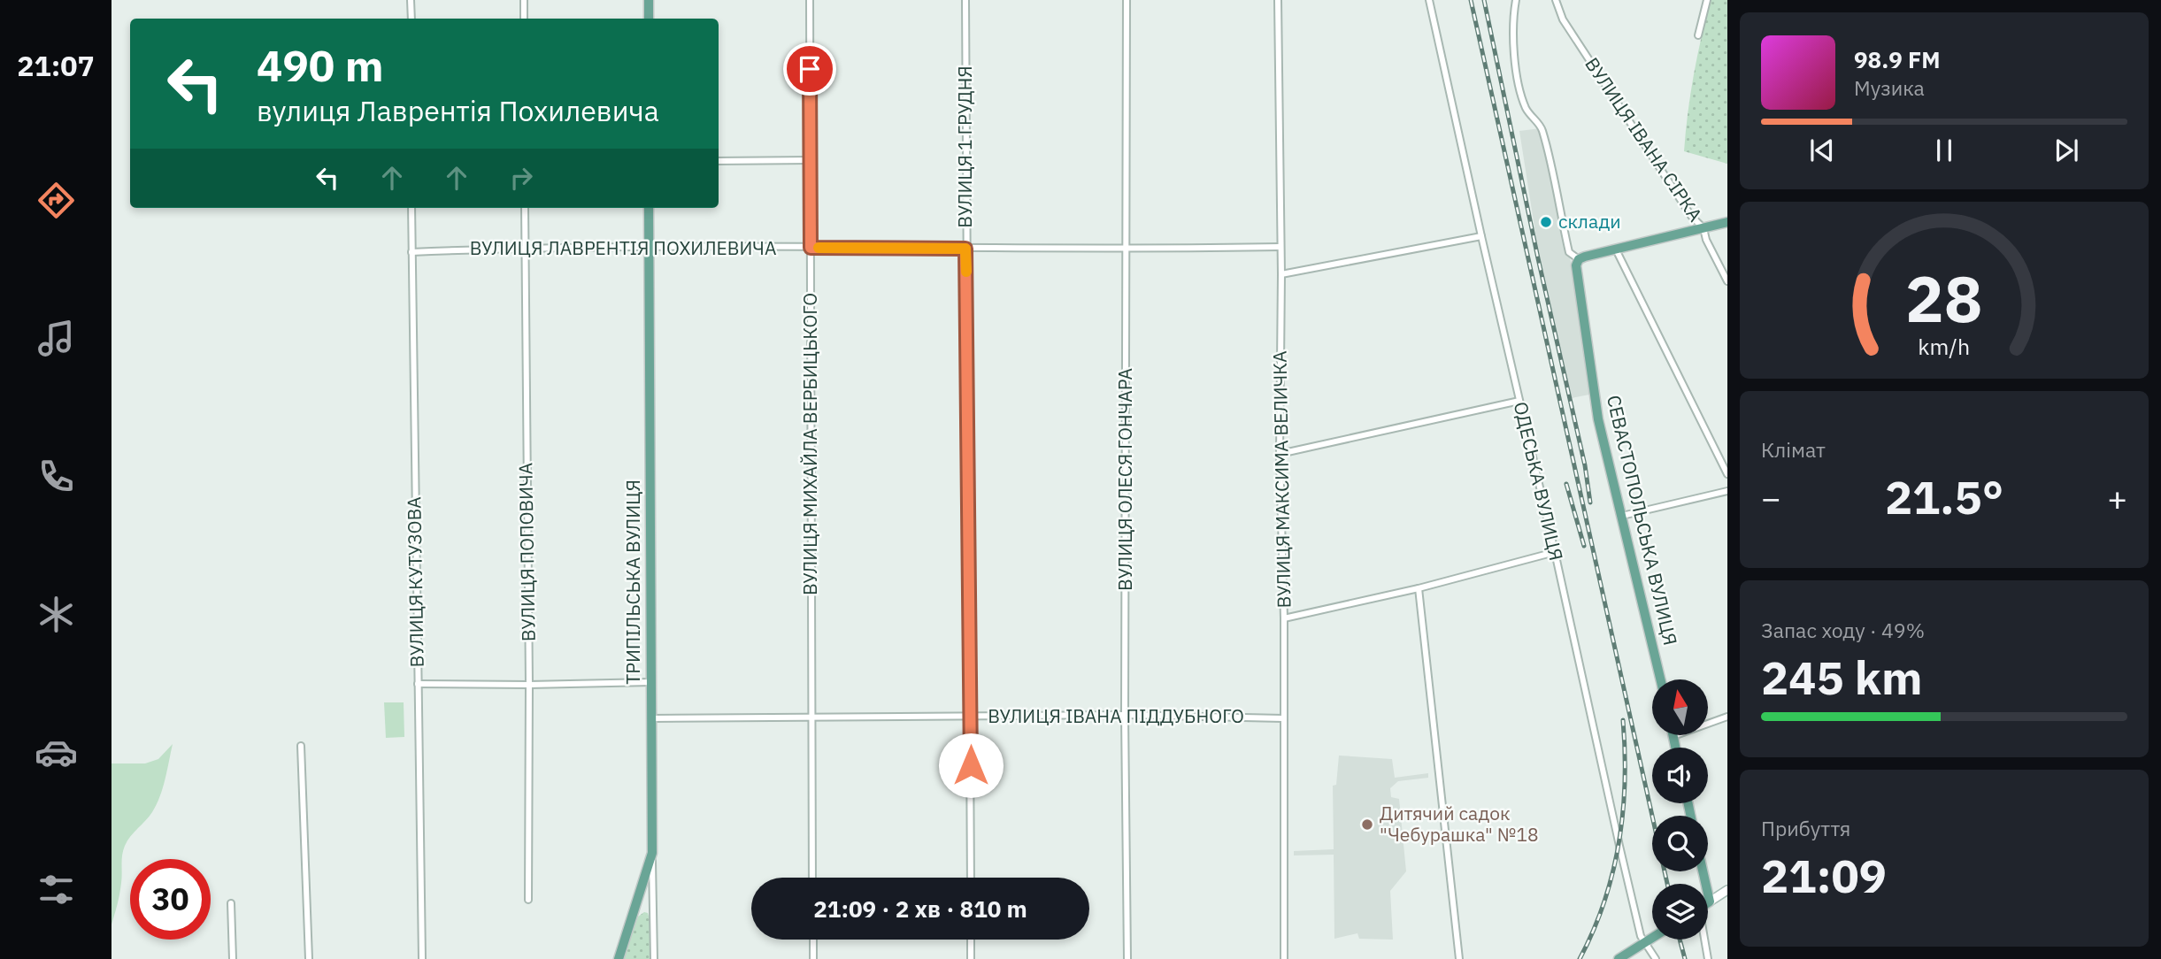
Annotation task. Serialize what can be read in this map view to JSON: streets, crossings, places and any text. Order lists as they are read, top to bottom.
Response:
{
  "streets": {
    "main road": ["СЕВАСТОПОЛЬСЬКА ВУЛИЦЯ", "ТРИПІЛЬСЬКА ВУЛИЦЯ"],
    "street": [
      "ВУЛИЦЯ ІВАНА СІРКА",
      "ВУЛИЦЯ 1 ГРУДНЯ",
      "ВУЛИЦЯ ЛАВРЕНТІЯ ПОХИЛЕВИЧА",
      "ВУЛИЦЯ МИХАЙЛА ВЕРБИЦЬКОГО",
      "ВУЛИЦЯ ОЛЕСЯ ГОНЧАРА",
      "ВУЛИЦЯ МАКСИМА ВЕЛИЧКА",
      "ОДЕСЬКА ВУЛИЦЯ",
      "ВУЛИЦЯ ПОПОВИЧА",
      "ВУЛИЦЯ КУТУЗОВА",
      "ВУЛИЦЯ ІВАНА ПІДДУБНОГО"
    ]
  },
  "crossings": [
    ["ВУЛИЦЯ 1 ГРУДНЯ", "ВУЛИЦЯ ЛАВРЕНТІЯ ПОХИЛЕВИЧА"],
    ["ВУЛИЦЯ 1 ГРУДНЯ", "ВУЛИЦЯ ІВАНА ПІДДУБНОГО"],
    ["ВУЛИЦЯ ЛАВРЕНТІЯ ПОХИЛЕВИЧА", "ВУЛИЦЯ МИХАЙЛА ВЕРБИЦЬКОГО"],
    ["ВУЛИЦЯ ЛАВРЕНТІЯ ПОХИЛЕВИЧА", "ВУЛИЦЯ ОЛЕСЯ ГОНЧАРА"],
    ["ВУЛИЦЯ ЛАВРЕНТІЯ ПОХИЛЕВИЧА", "ВУЛИЦЯ МАКСИМА ВЕЛИЧКА"],
    ["ВУЛИЦЯ ЛАВРЕНТІЯ ПОХИЛЕВИЧА", "ВУЛИЦЯ ПОПОВИЧА"],
    ["ВУЛИЦЯ ЛАВРЕНТІЯ ПОХИЛЕВИЧА", "ВУЛИЦЯ КУТУЗОВА"],
    ["ВУЛИЦЯ ЛАВРЕНТІЯ ПОХИЛЕВИЧА", "ТРИПІЛЬСЬКА ВУЛИЦЯ"],
    ["ВУЛИЦЯ МИХАЙЛА ВЕРБИЦЬКОГО", "ВУЛИЦЯ ІВАНА ПІДДУБНОГО"],
    ["ВУЛИЦЯ ОЛЕСЯ ГОНЧАРА", "ВУЛИЦЯ ІВАНА ПІДДУБНОГО"],
    ["ВУЛИЦЯ МАКСИМА ВЕЛИЧКА", "ВУЛИЦЯ ІВАНА ПІДДУБНОГО"],
    ["ТРИПІЛЬСЬКА ВУЛИЦЯ", "ВУЛИЦЯ ІВАНА ПІДДУБНОГО"]
  ],
  "places": ["склади", "Дитячий садок \"Чебурашка\" №18"],
  "north": "top",
  "page": {
    "tabs": "21:07",
    "turn": ["490 m", "вулиця Лаврентія Похилевича"],
    "song": ["98.9 FM", "Музика"],
    "tile": [
      "Клімат",
      ["Запас ходу · 49%", "245 km"],
      ["Прибуття", "21:09"]
    ],
    "heat": ["−", "21.5°", "+"],
    "limit": "30",
    "trip": "21:09 · 2 хв · 810 m",
    "gauge": ["28", "km/h"]
  }
}
